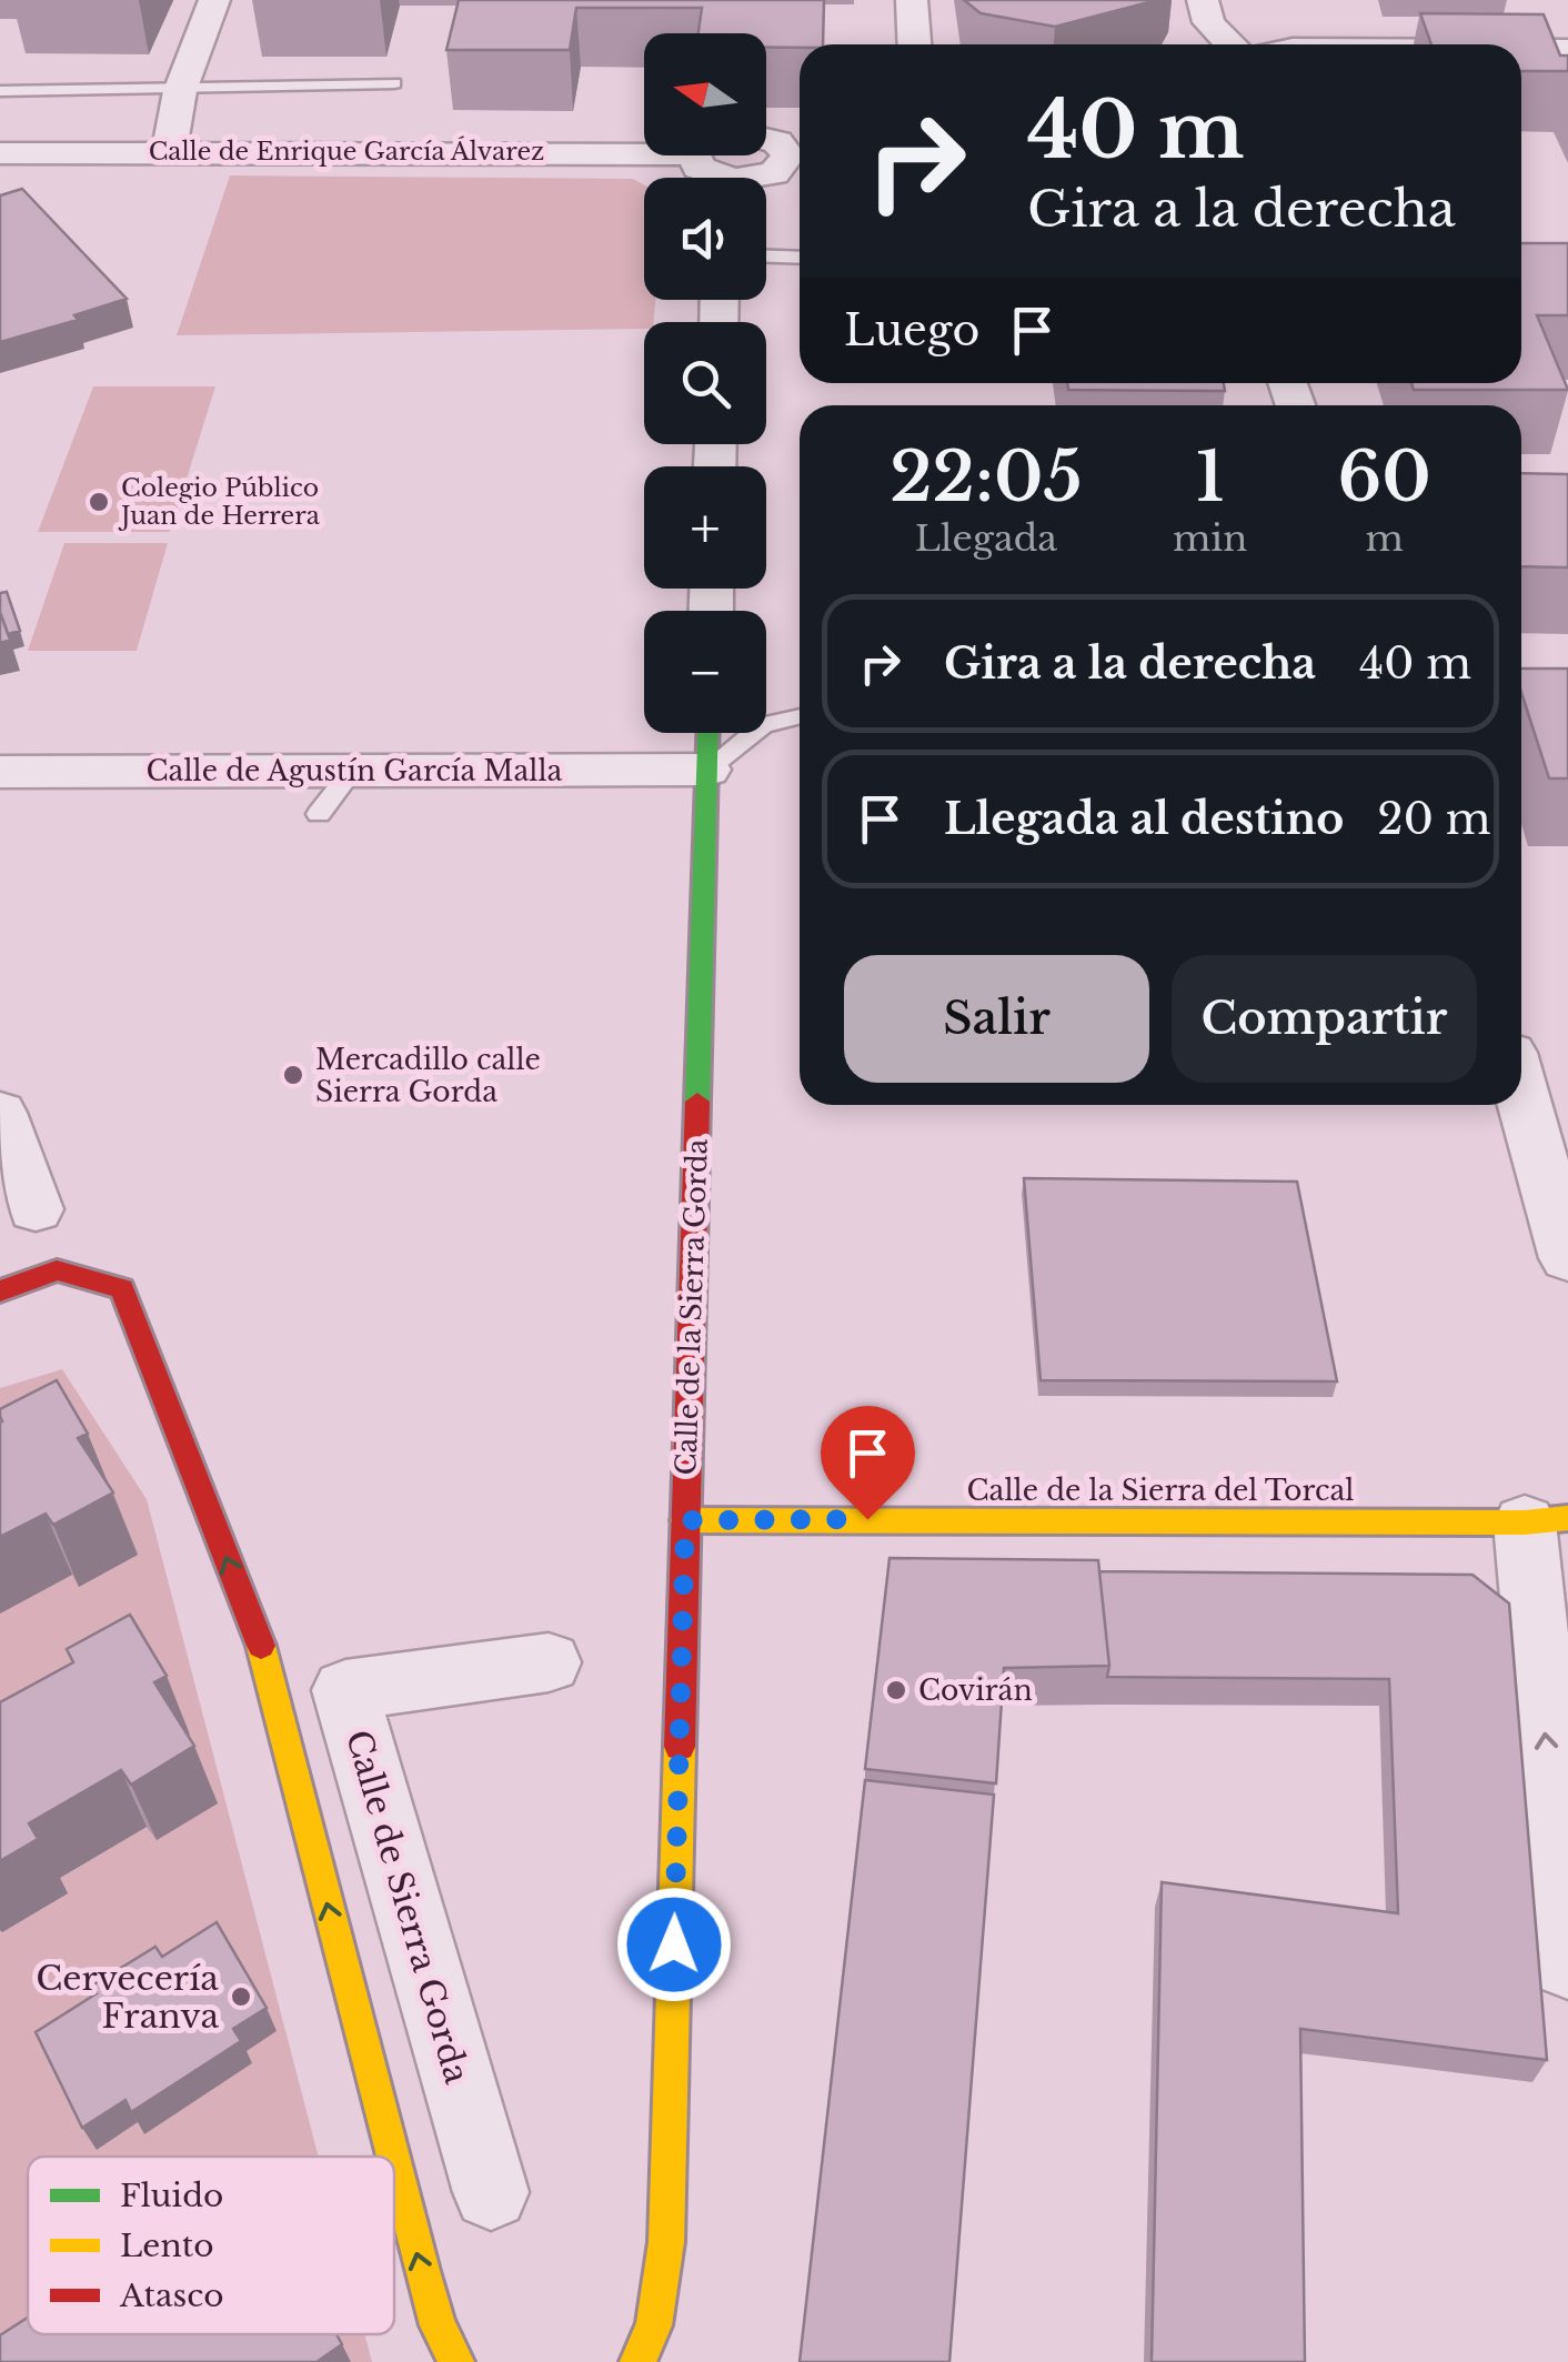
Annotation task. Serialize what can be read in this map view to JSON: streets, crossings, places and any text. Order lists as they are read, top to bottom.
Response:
{
  "streets": {
    "street": [
      "Calle de Enrique García Álvarez",
      "Calle de Agustín García Malla",
      "Calle de la Sierra Gorda",
      "Calle de la Sierra del Torcal",
      "Calle de Sierra Gorda"
    ]
  },
  "crossings": [
    ["Calle de Agustín García Malla", "Calle de la Sierra Gorda"],
    ["Calle de la Sierra Gorda", "Calle de la Sierra del Torcal"]
  ],
  "places": [
    "Colegio Público Juan de Herrera",
    "Mercadillo calle Sierra Gorda",
    "Covirán",
    "Cervecería Franva"
  ],
  "legend": ["Fluido", "Lento", "Atasco"],
  "north": "left",
  "page": {
    "map_buttons": ["+", "−"],
    "turn": ["40 m", "Gira a la derecha"],
    "then": "Luego",
    "eta": [
      "22:05",
      "Llegada",
      "1",
      "min",
      "60",
      "m"
    ],
    "list": [
      {
        "name": "Gira a la derecha",
        "value": "40 m"
      },
      {
        "name": "Llegada al destino",
        "value": "20 m"
      }
    ],
    "buttons": ["Salir", "Compartir"]
  }
}
